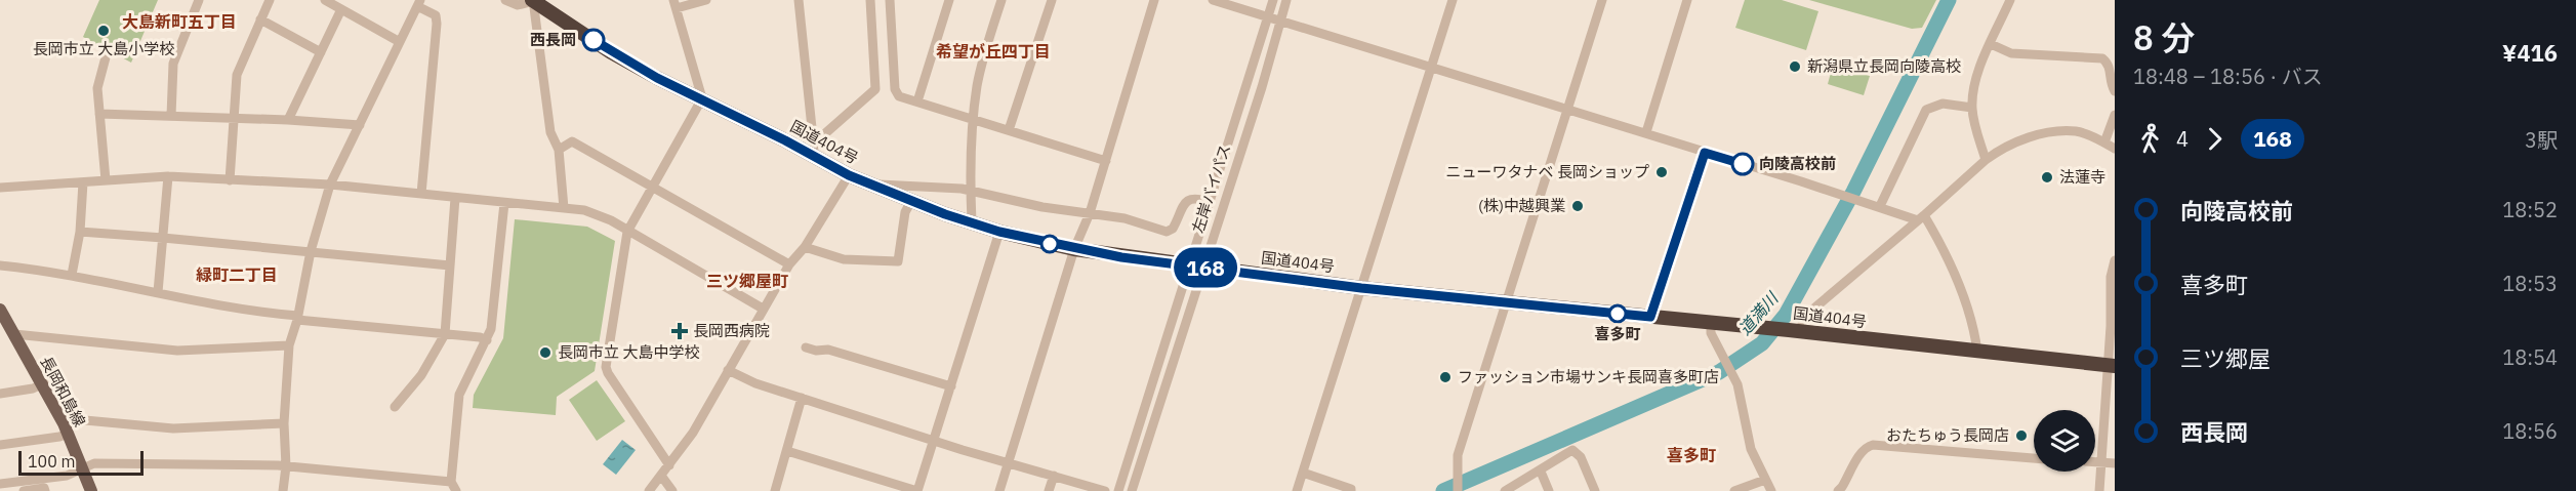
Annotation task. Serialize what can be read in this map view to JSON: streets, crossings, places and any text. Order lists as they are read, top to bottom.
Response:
{
  "streets": {
    "highway": ["国道404号"],
    "main road": ["長岡和島線"],
    "street": ["左岸バイパス"]
  },
  "crossings": [
    ["国道404号", "左岸バイパス"]
  ],
  "districts": [
    "大島新町五丁目",
    "希望が丘四丁目",
    "緑町二丁目",
    "三ツ郷屋町",
    "喜多町"
  ],
  "water": ["道満川"],
  "places": {
    "other": [
      "長岡市立 大島小学校",
      "西長岡",
      "新潟県立長岡向陵高校",
      "向陵高校前",
      "ニューワタナベ 長岡ショップ",
      "法蓮寺",
      "(株)中越興業",
      "喜多町",
      "長岡市立 大島中学校",
      "ファッション市場サンキ長岡喜多町店",
      "おたちゅう長岡店"
    ],
    "health": ["長岡西病院"]
  },
  "lines": ["bus line 168"],
  "scale_bar": "100 m",
  "page": {
    "on_map": "168",
    "heading": ["8 分", "18:48 – 18:56 · バス", "¥416"],
    "legs": ["4", "168", "3駅"],
    "list": [
      {
        "name": "向陵高校前",
        "value": "18:52"
      },
      {
        "name": "喜多町",
        "value": "18:53"
      },
      {
        "name": "三ツ郷屋",
        "value": "18:54"
      },
      {
        "name": "西長岡",
        "value": "18:56"
      }
    ],
    "scale": "100 m"
  }
}
